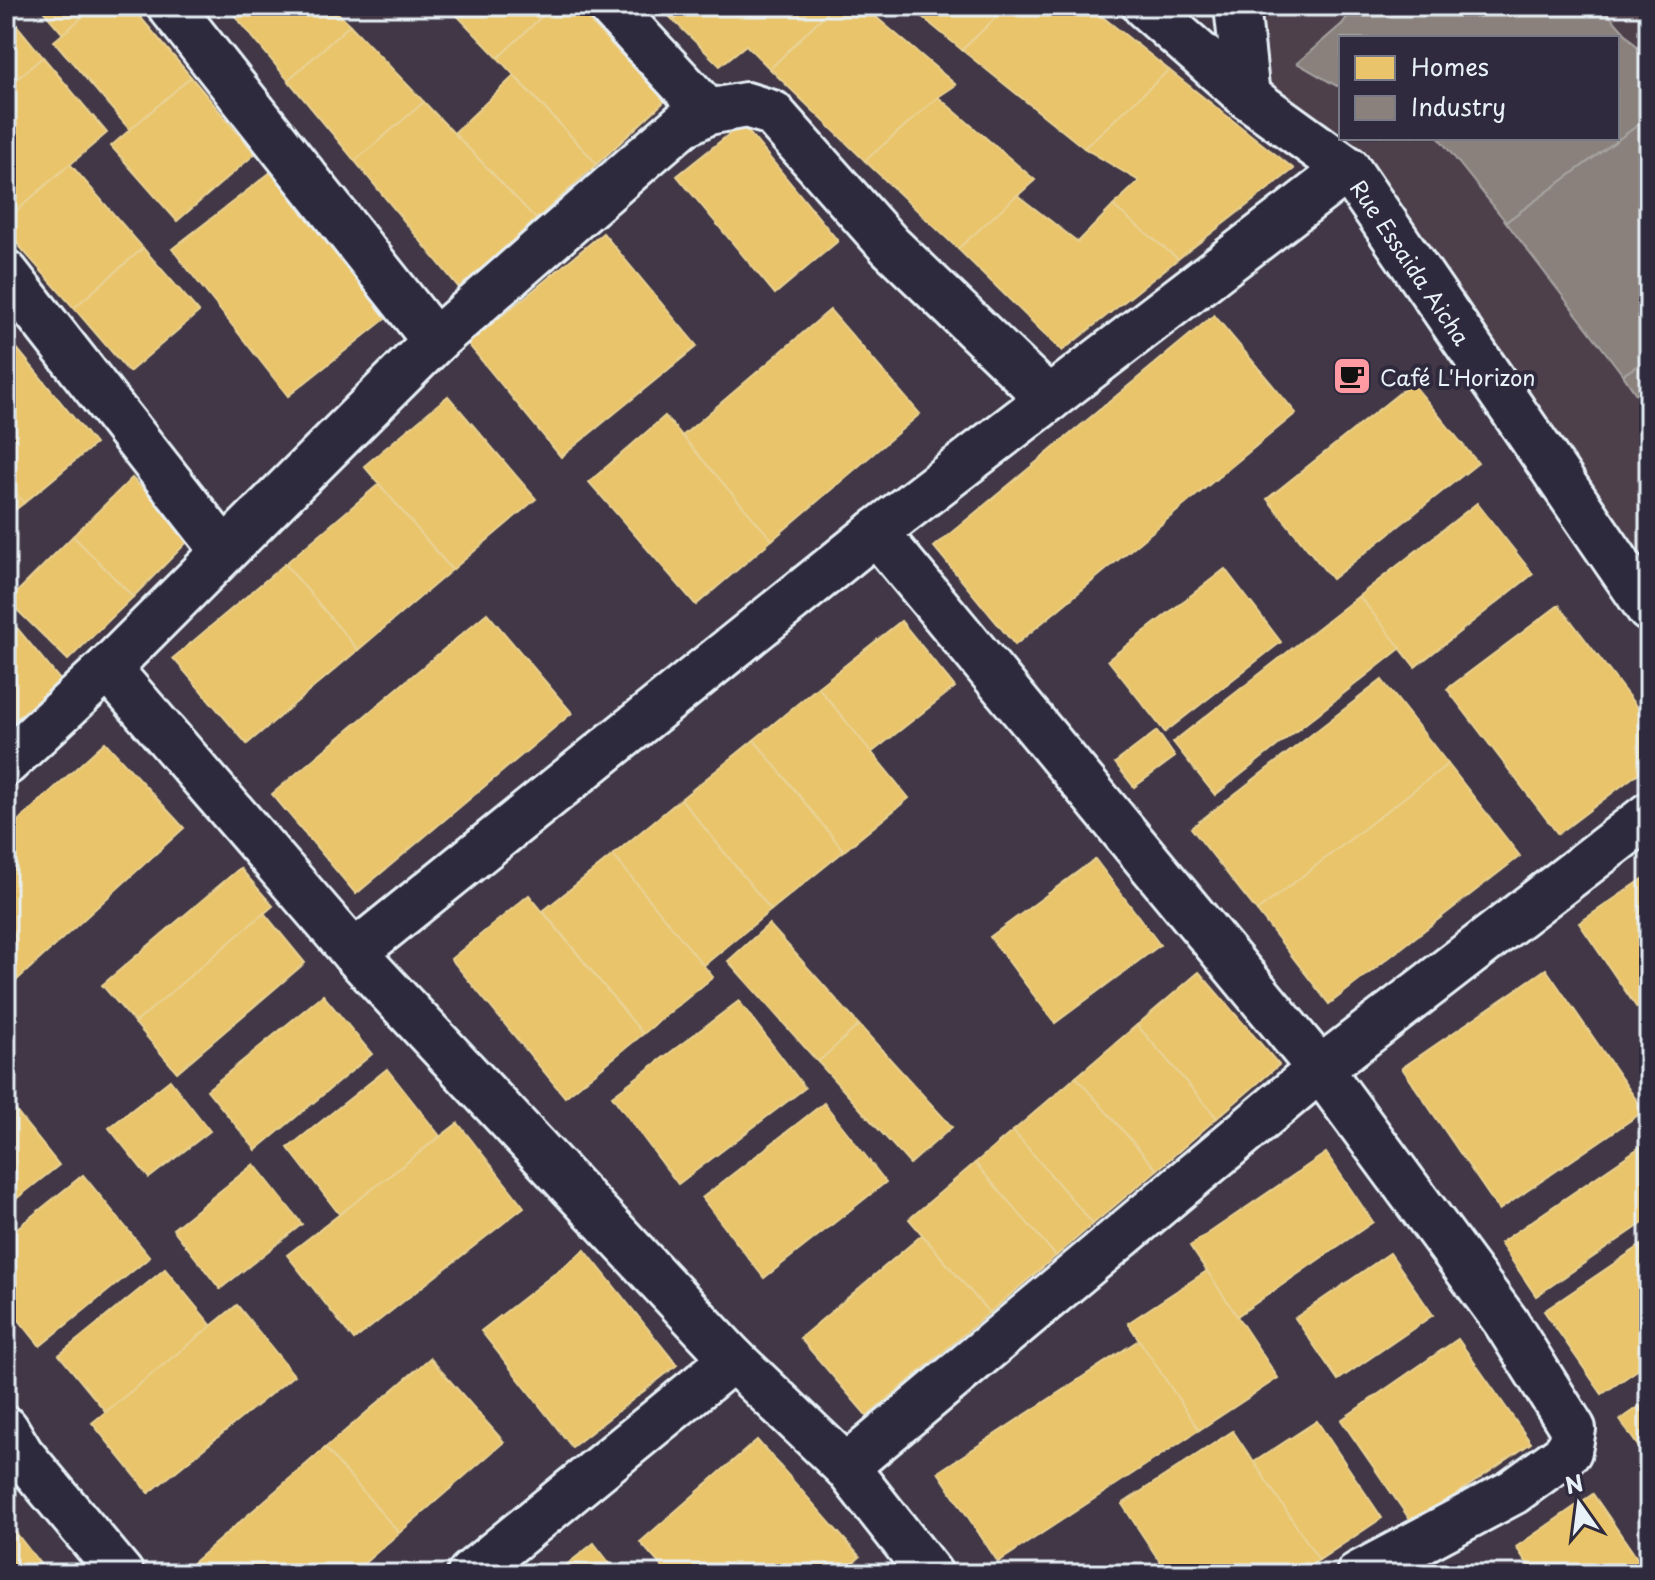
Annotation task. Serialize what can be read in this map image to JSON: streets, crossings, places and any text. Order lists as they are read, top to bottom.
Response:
{
  "streets": {
    "street": ["Rue Essaida Aicha"]
  },
  "places": {
    "cafe": ["Café L'Horizon"]
  },
  "legend": ["Homes", "Industry"],
  "north": "top"
}
